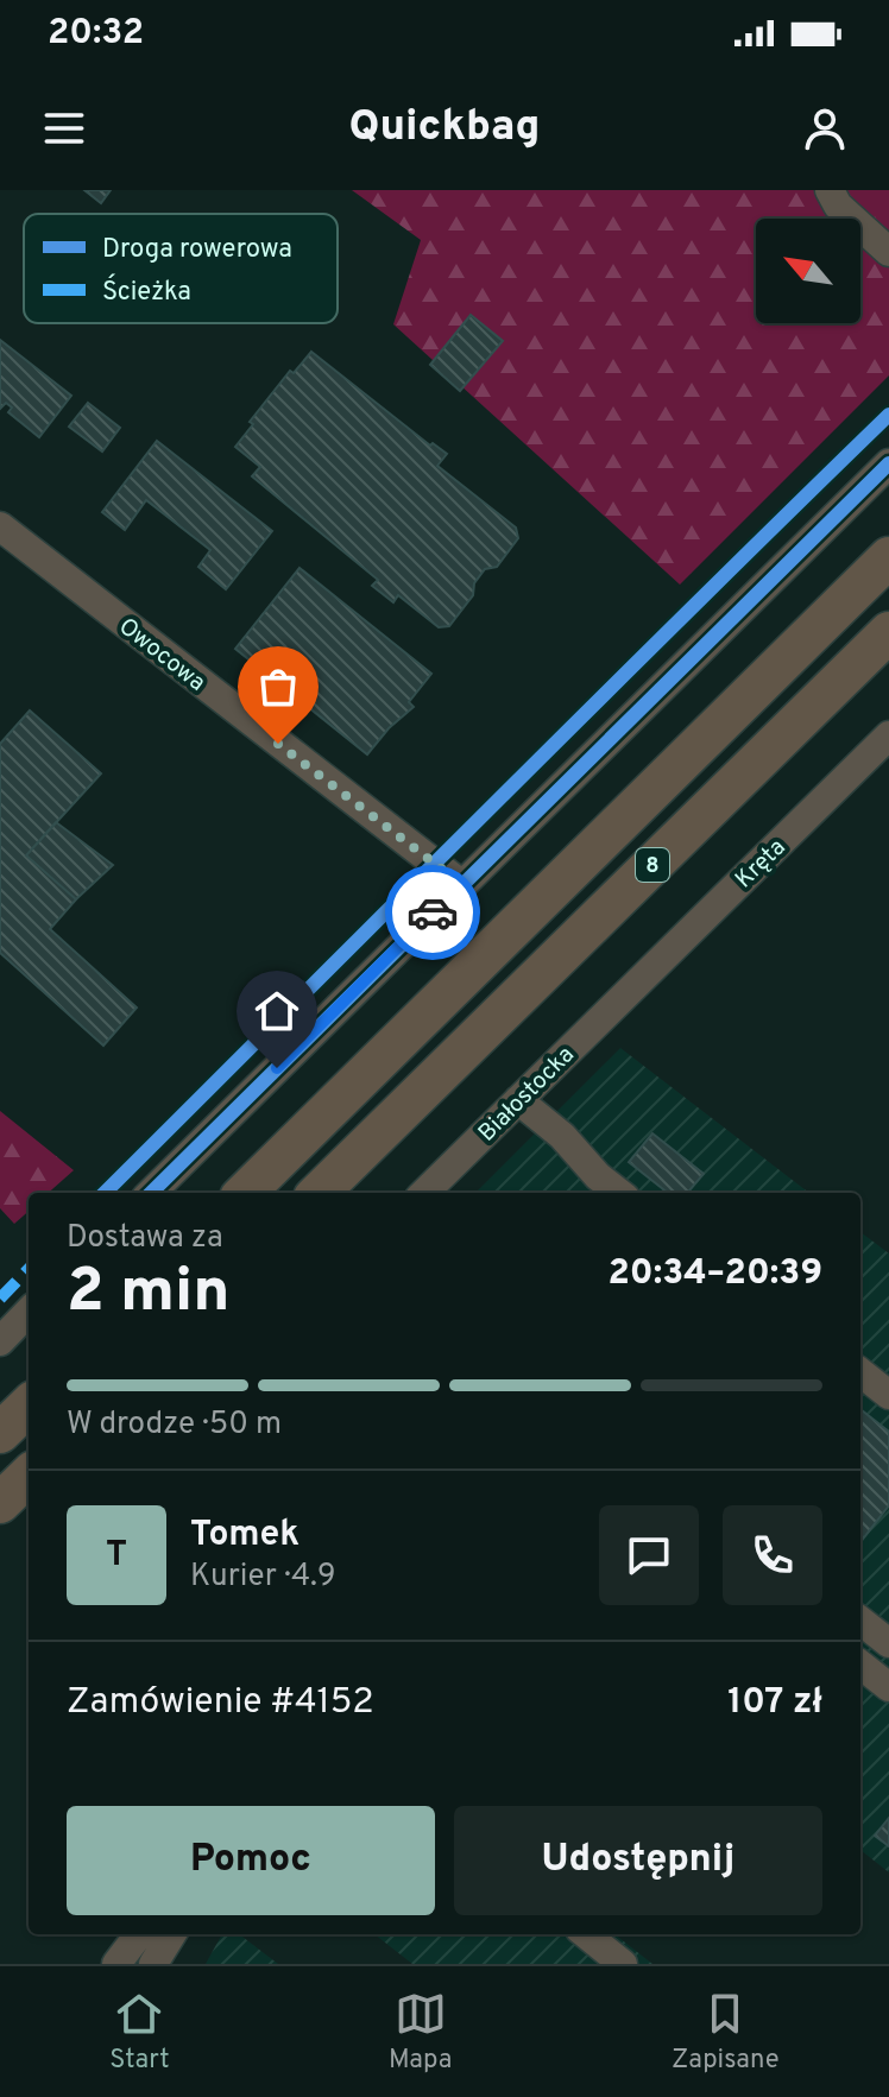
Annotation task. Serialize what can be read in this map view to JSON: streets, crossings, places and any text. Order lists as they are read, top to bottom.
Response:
{
  "streets": {
    "highway": ["8"],
    "street": ["Owocowa", "Kręta", "Białostocka"]
  },
  "crossings": [
    ["Kręta", "Białostocka"]
  ],
  "legend": ["Droga rowerowa", "Ścieżka"],
  "north": "top left",
  "page": {
    "status": "20:32",
    "header": "Quickbag",
    "heading": ["2 min", "Dostawa za", "20:34–20:39"],
    "panel": [
      "Tomek",
      "Kurier · 4.9",
      "Zamówienie #4152",
      "107 zł"
    ],
    "bar": "W drodze · 50 m",
    "round": "T",
    "buttons": ["Pomoc", "Udostępnij"],
    "tabs": ["Start", "Mapa", "Zapisane"]
  }
}
